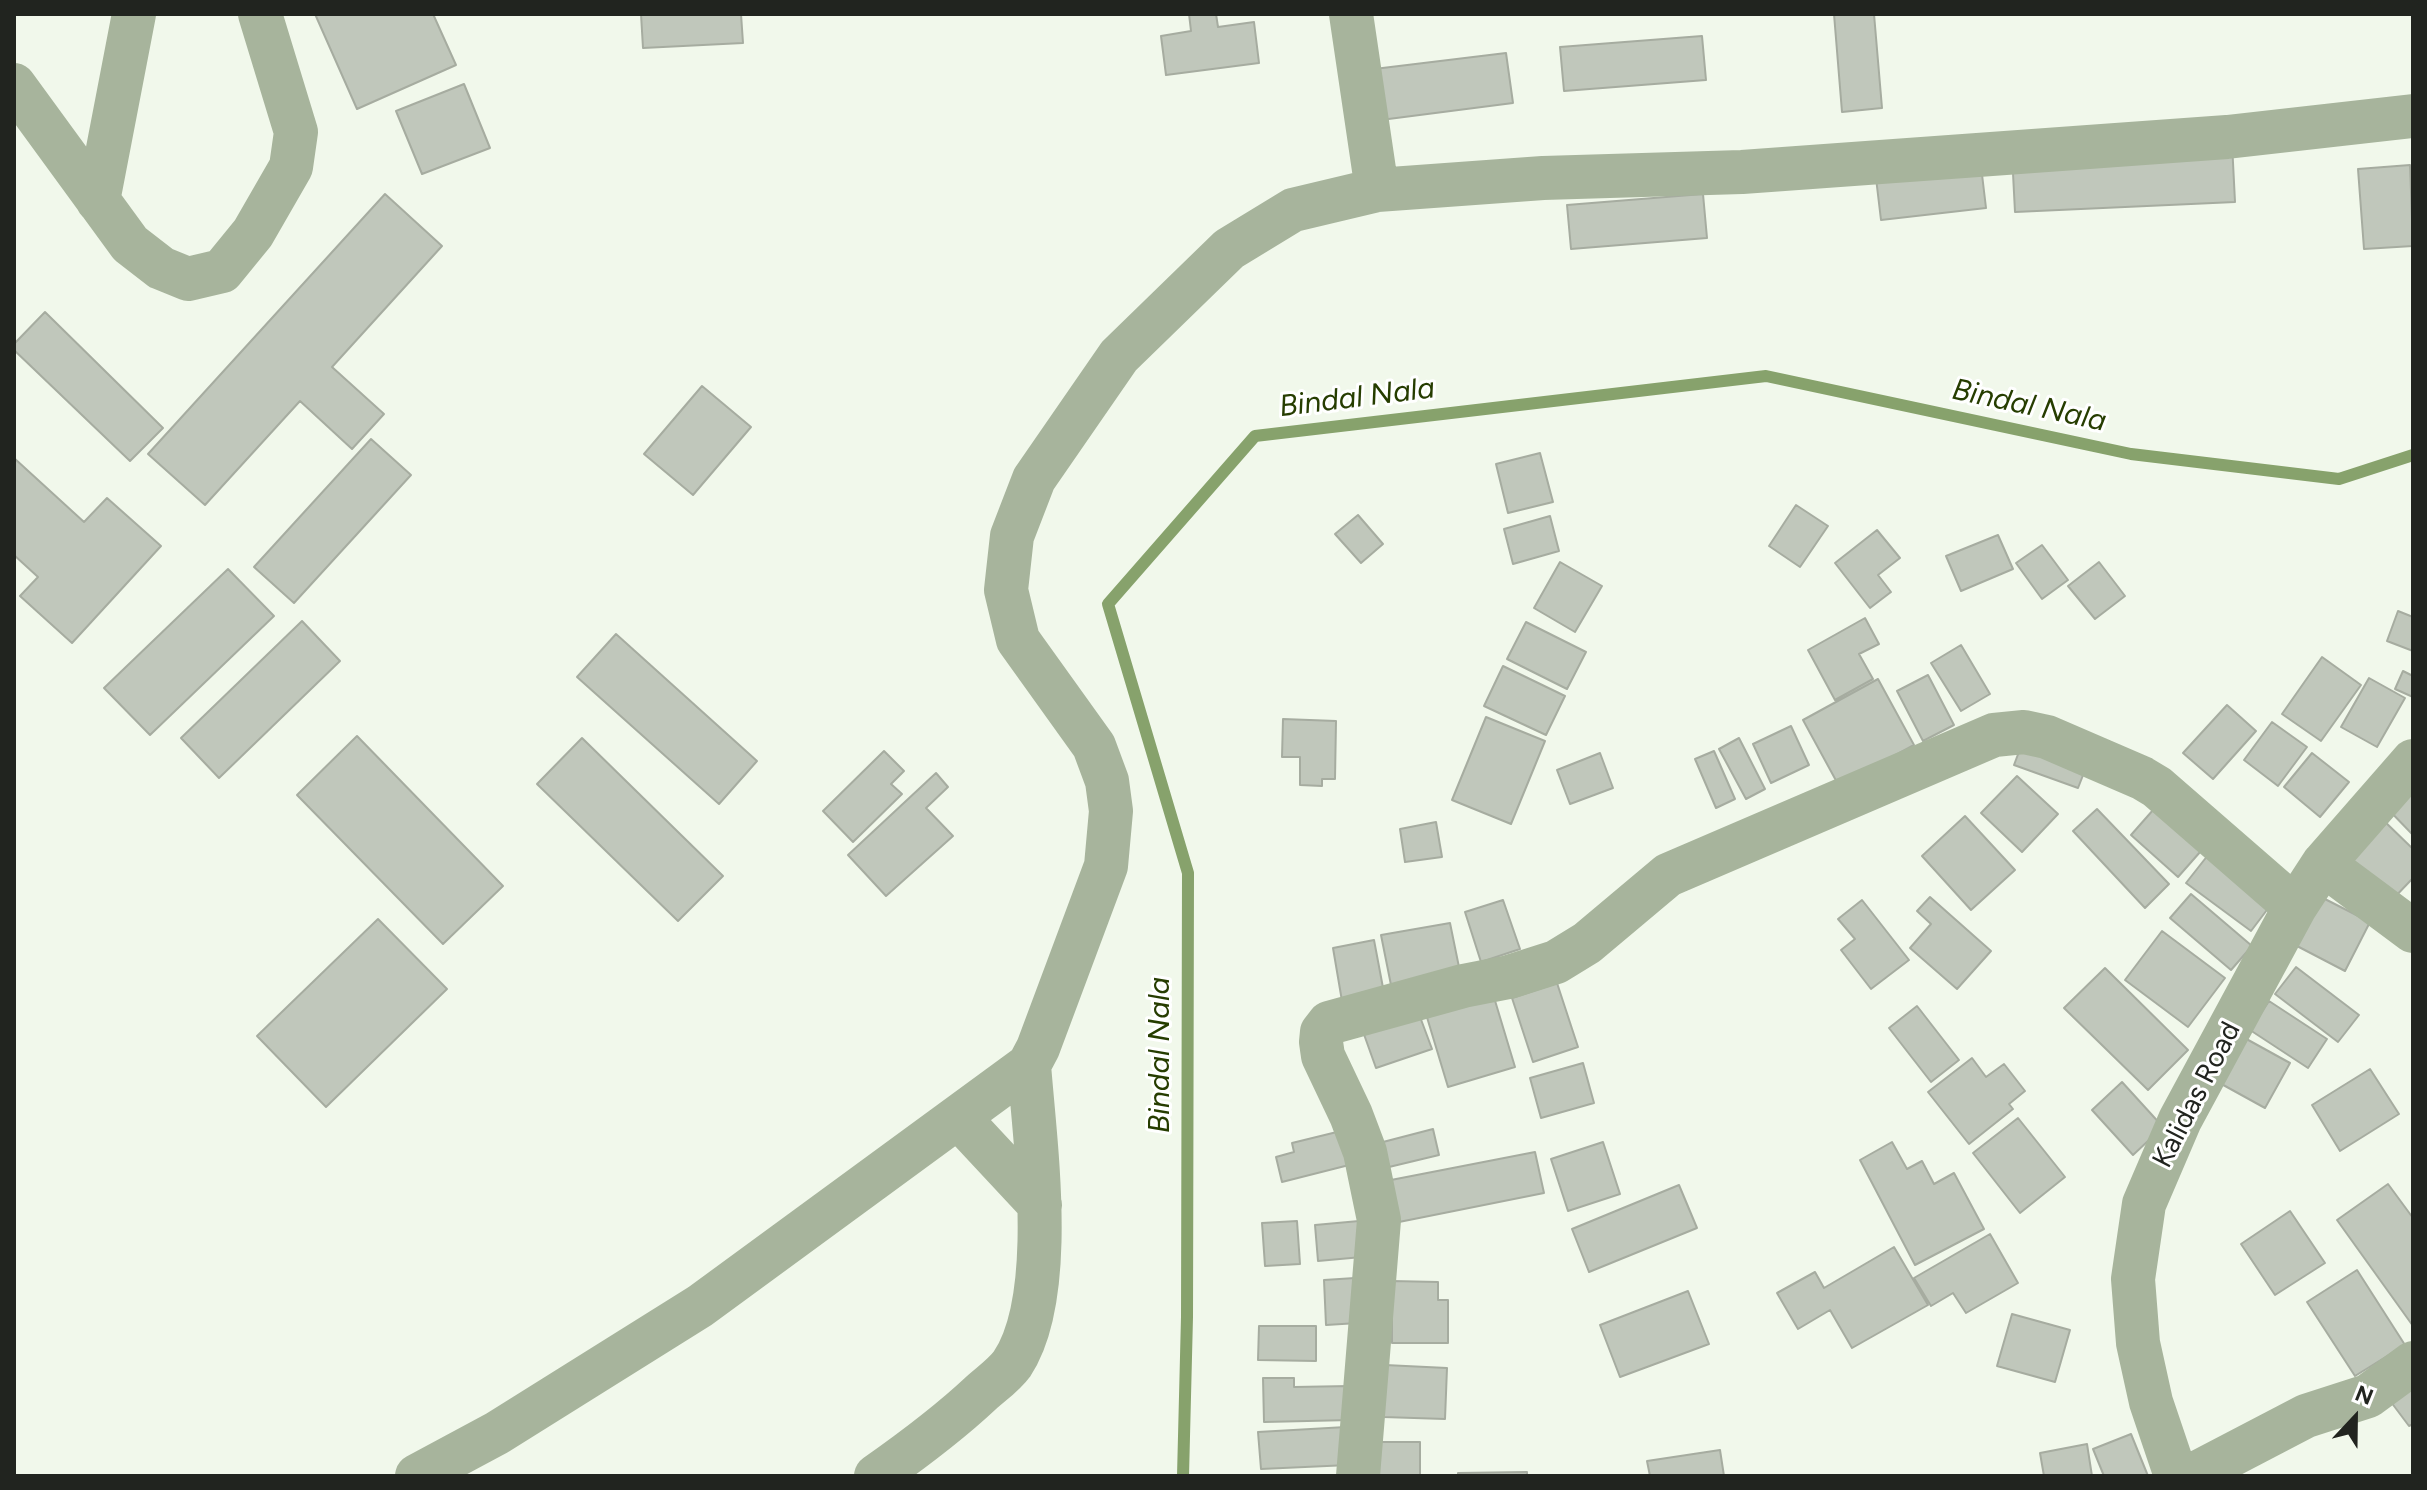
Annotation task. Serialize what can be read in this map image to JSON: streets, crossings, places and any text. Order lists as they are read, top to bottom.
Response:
{
  "streets": {
    "street": ["Kalidas Road"]
  },
  "water": ["Bindal Nala"],
  "north": "top"
}
